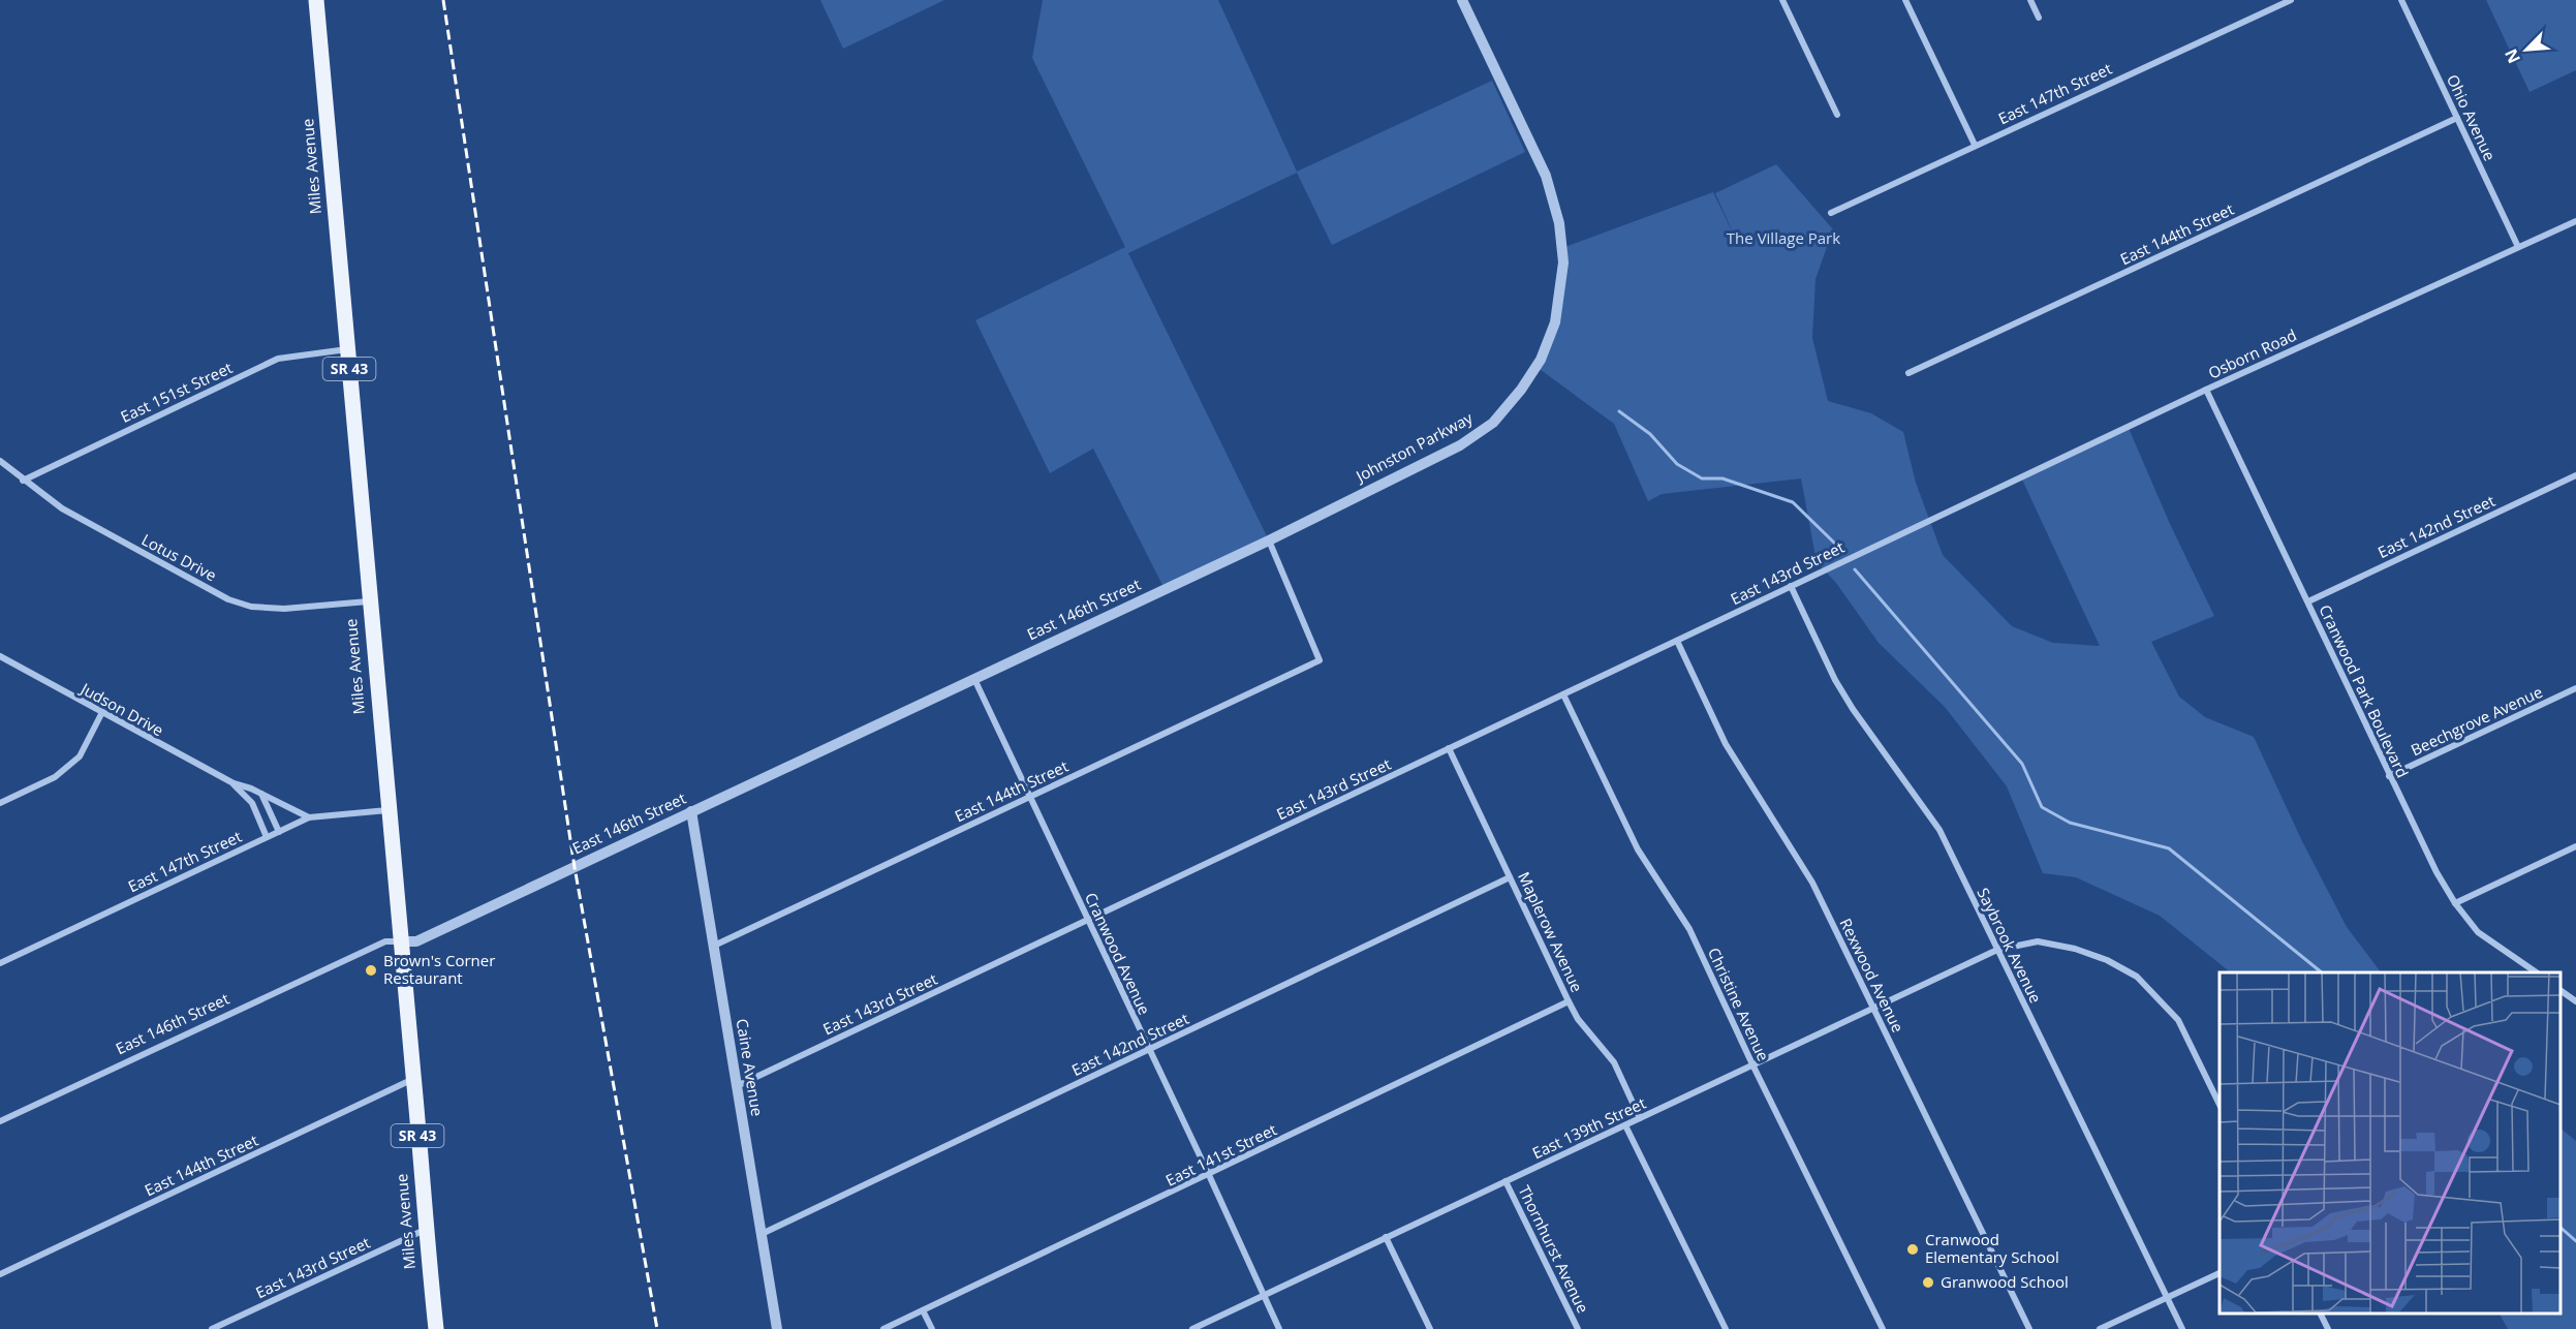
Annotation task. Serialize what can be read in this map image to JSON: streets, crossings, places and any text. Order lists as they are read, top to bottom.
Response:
{
  "streets": {
    "main road": ["Miles Avenue", "SR 43"],
    "street": [
      "East 147th Street",
      "Ohio Avenue",
      "East 144th Street",
      "Osborn Road",
      "East 151st Street",
      "Johnston Parkway",
      "East 142nd Street",
      "Lotus Drive",
      "East 143rd Street",
      "East 146th Street",
      "Cranwood Park Boulevard",
      "Judson Drive",
      "Beechgrove Avenue",
      "Maplerow Avenue",
      "Saybrook Avenue",
      "Cranwood Avenue",
      "Rexwood Avenue",
      "Christine Avenue",
      "Caine Avenue",
      "East 139th Street",
      "East 141st Street",
      "Thornhurst Avenue"
    ]
  },
  "crossings": [
    ["East 147th Street", "Miles Avenue"],
    ["East 147th Street", "Judson Drive"],
    ["Ohio Avenue", "East 144th Street"],
    ["Ohio Avenue", "Osborn Road"],
    ["Miles Avenue", "East 144th Street"],
    ["Miles Avenue", "East 151st Street"],
    ["Miles Avenue", "Lotus Drive"],
    ["Miles Avenue", "East 143rd Street"],
    ["Miles Avenue", "East 146th Street"],
    ["East 144th Street", "Johnston Parkway"],
    ["East 144th Street", "East 146th Street"],
    ["East 144th Street", "Cranwood Avenue"],
    ["East 144th Street", "Caine Avenue"],
    ["Osborn Road", "East 143rd Street"],
    ["Osborn Road", "Cranwood Park Boulevard"],
    ["East 151st Street", "Lotus Drive"],
    ["Johnston Parkway", "East 146th Street"],
    ["East 142nd Street", "Cranwood Park Boulevard"],
    ["East 142nd Street", "Maplerow Avenue"],
    ["East 142nd Street", "Cranwood Avenue"],
    ["East 142nd Street", "Caine Avenue"],
    ["East 143rd Street", "Maplerow Avenue"],
    ["East 143rd Street", "Saybrook Avenue"],
    ["East 143rd Street", "Cranwood Avenue"],
    ["East 143rd Street", "Rexwood Avenue"],
    ["East 143rd Street", "Christine Avenue"],
    ["East 143rd Street", "Caine Avenue"],
    ["East 146th Street", "Cranwood Avenue"],
    ["East 146th Street", "Caine Avenue"],
    ["Cranwood Park Boulevard", "Beechgrove Avenue"],
    ["Maplerow Avenue", "East 139th Street"],
    ["Maplerow Avenue", "East 141st Street"],
    ["Saybrook Avenue", "East 139th Street"],
    ["Cranwood Avenue", "East 139th Street"],
    ["Cranwood Avenue", "East 141st Street"],
    ["Rexwood Avenue", "East 139th Street"],
    ["Christine Avenue", "East 139th Street"],
    ["East 139th Street", "Thornhurst Avenue"]
  ],
  "parks": ["The Village Park"],
  "places": ["Brown's Corner Restaurant", "Cranwood Elementary School", "Granwood School"],
  "north": "bottom left"
}
